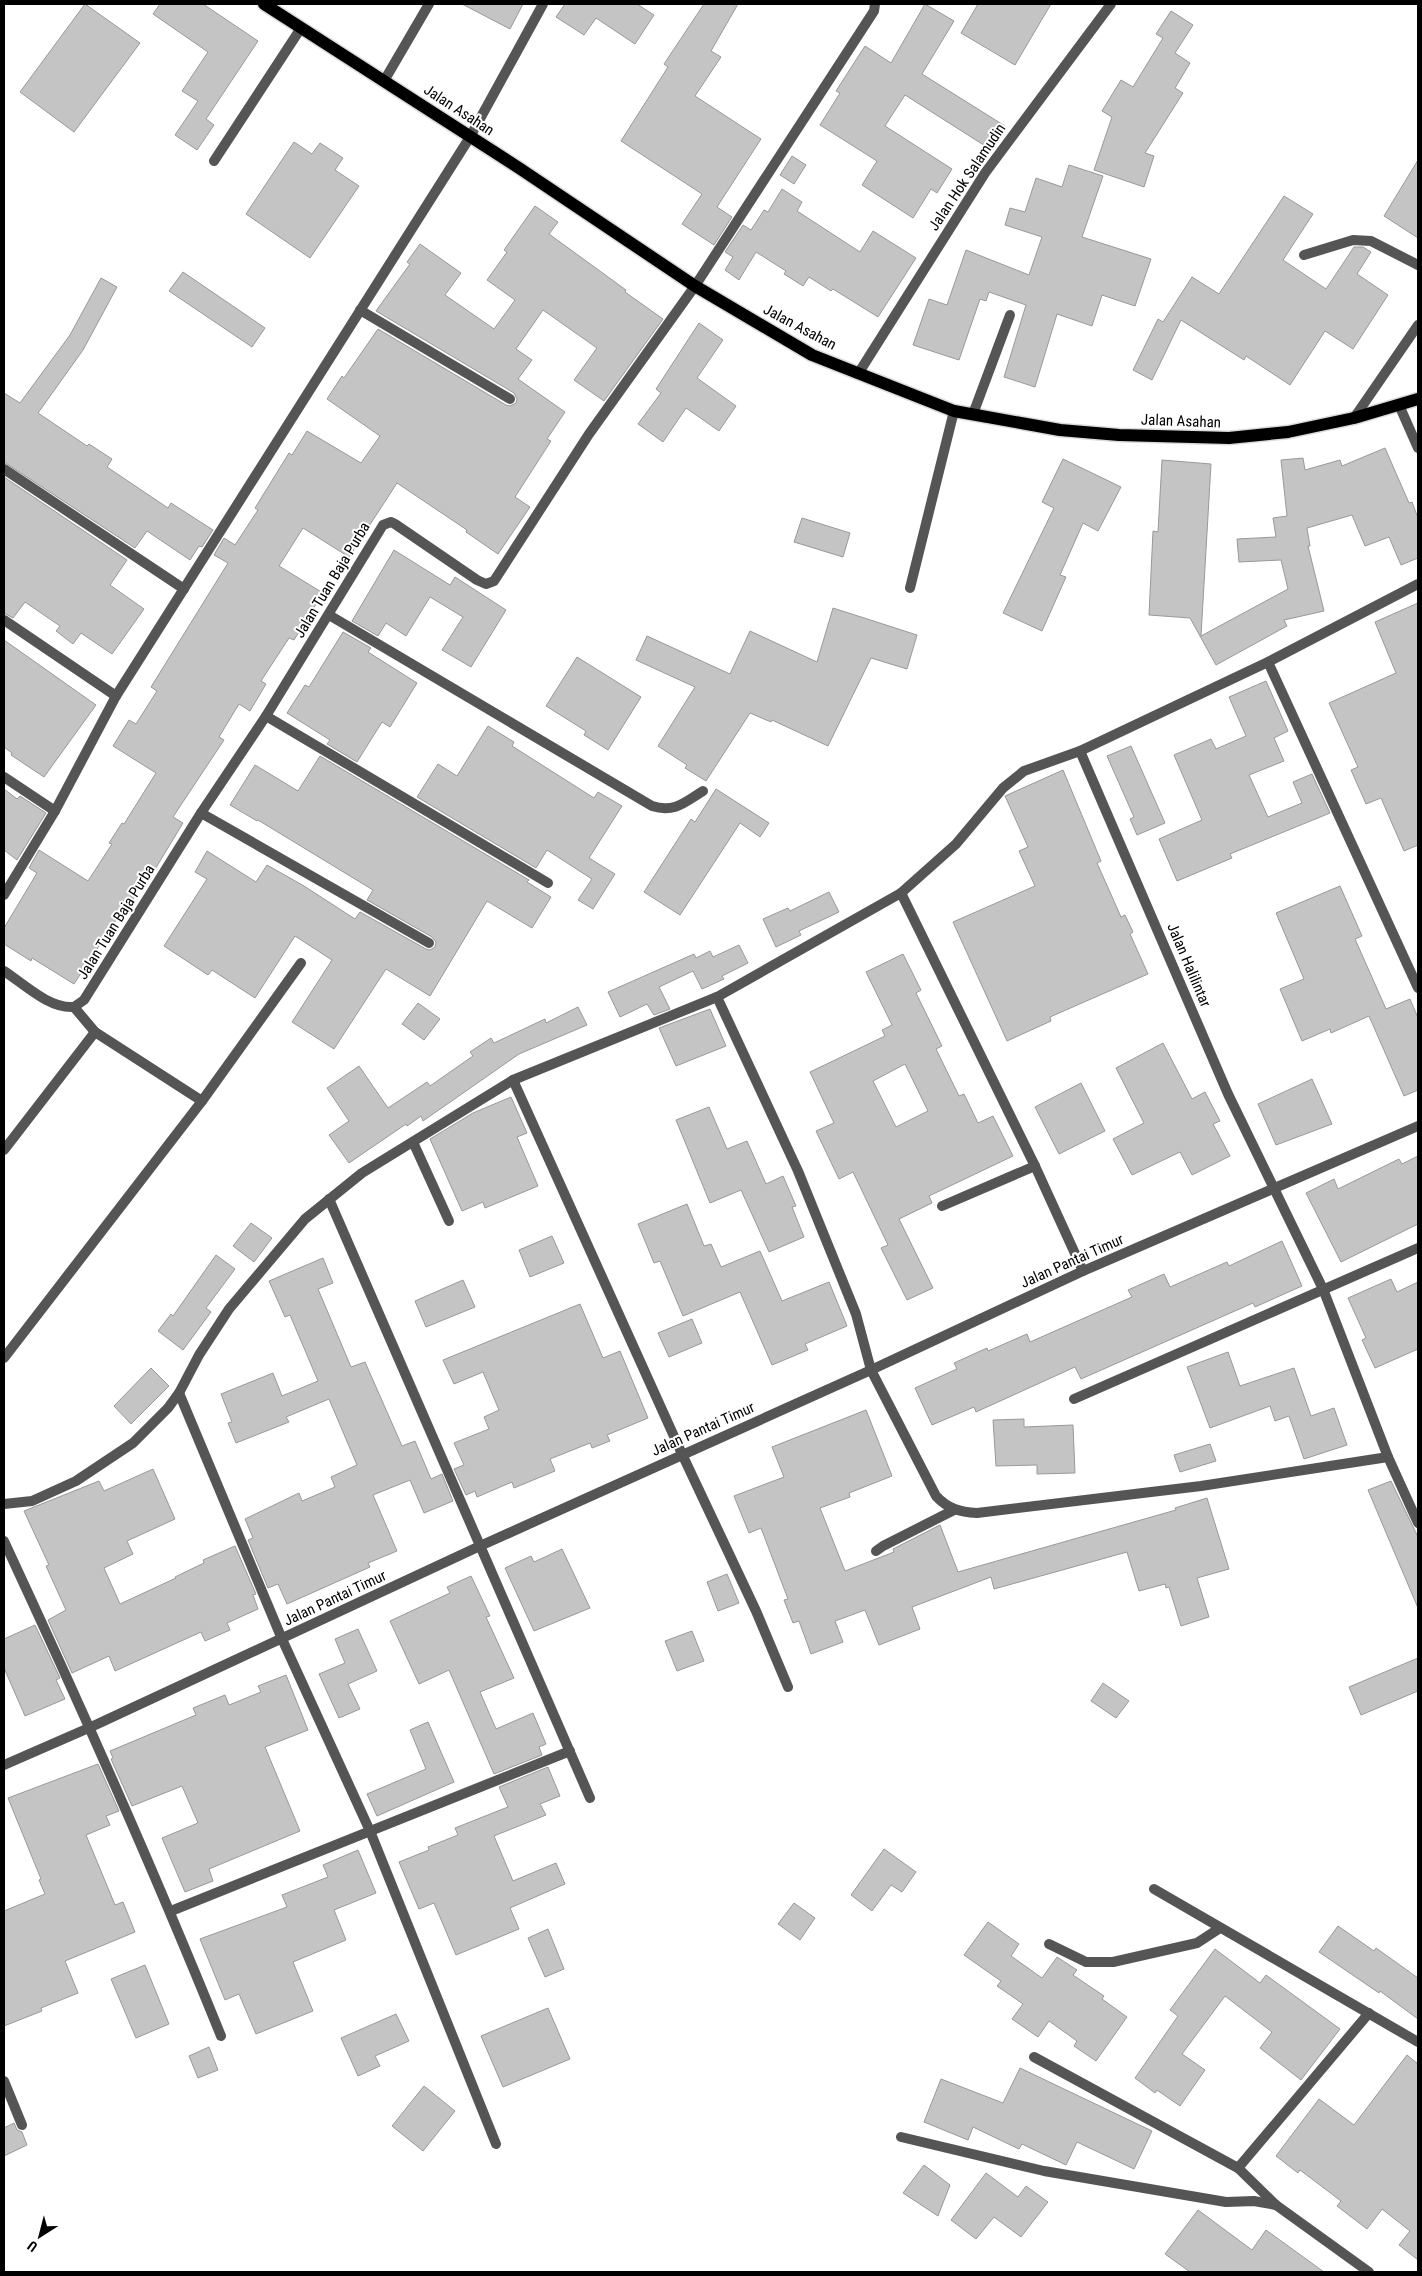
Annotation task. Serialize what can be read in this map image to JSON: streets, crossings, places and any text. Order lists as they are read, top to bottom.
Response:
{
  "streets": {
    "main road": ["Jalan Asahan"],
    "street": [
      "Jalan Hok Salamudin",
      "Jalan Tuan Baja Purba",
      "Jalan Halilintar",
      "Jalan Pantai Timur"
    ]
  },
  "crossings": [
    ["Jalan Asahan", "Jalan Hok Salamudin"],
    ["Jalan Asahan", "Jalan Tuan Baja Purba"],
    ["Jalan Halilintar", "Jalan Pantai Timur"]
  ],
  "north": "bottom left"
}
